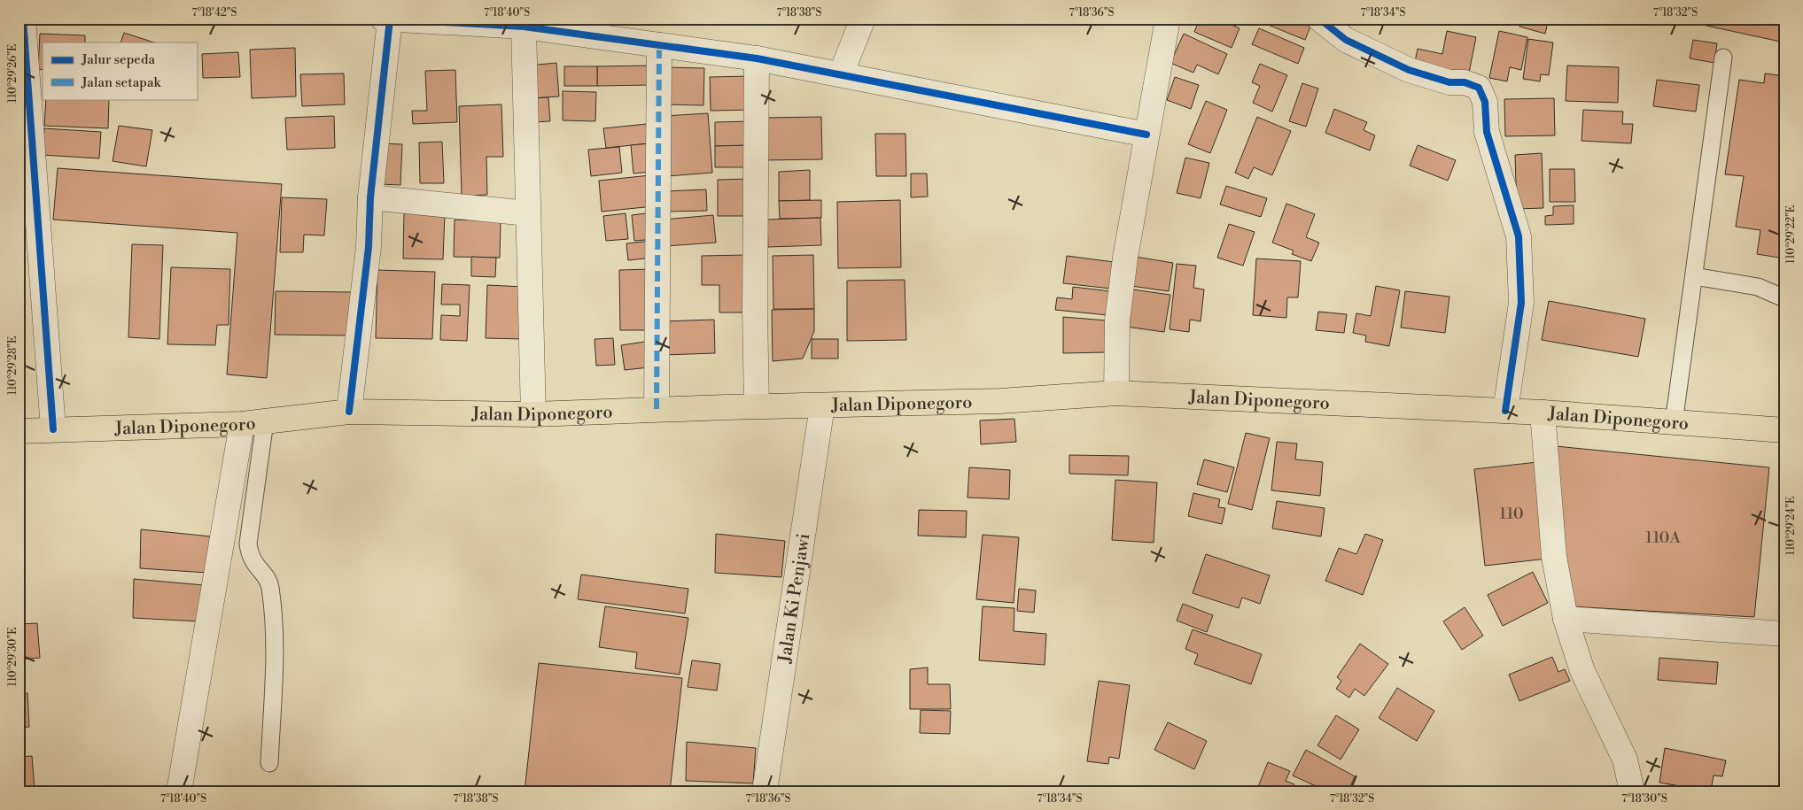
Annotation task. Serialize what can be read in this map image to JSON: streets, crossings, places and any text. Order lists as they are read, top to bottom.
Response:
{
  "streets": {
    "main road": ["Jalan Diponegoro"],
    "street": ["Jalan Ki Penjawi"]
  },
  "crossings": [
    ["Jalan Diponegoro", "Jalan Ki Penjawi"]
  ],
  "house_numbers": ["110", "110A"],
  "legend": ["Jalur sepeda", "Jalan setapak"],
  "coordinates": [
    "7°18'42\"S",
    "7°18'40\"S",
    "7°18'38\"S",
    "7°18'36\"S",
    "7°18'34\"S",
    "7°18'32\"S",
    "110°29'26\"E",
    "110°29'22\"E",
    "110°29'28\"E",
    "110°29'24\"E",
    "110°29'30\"E",
    "7°18'30\"S"
  ]
}
